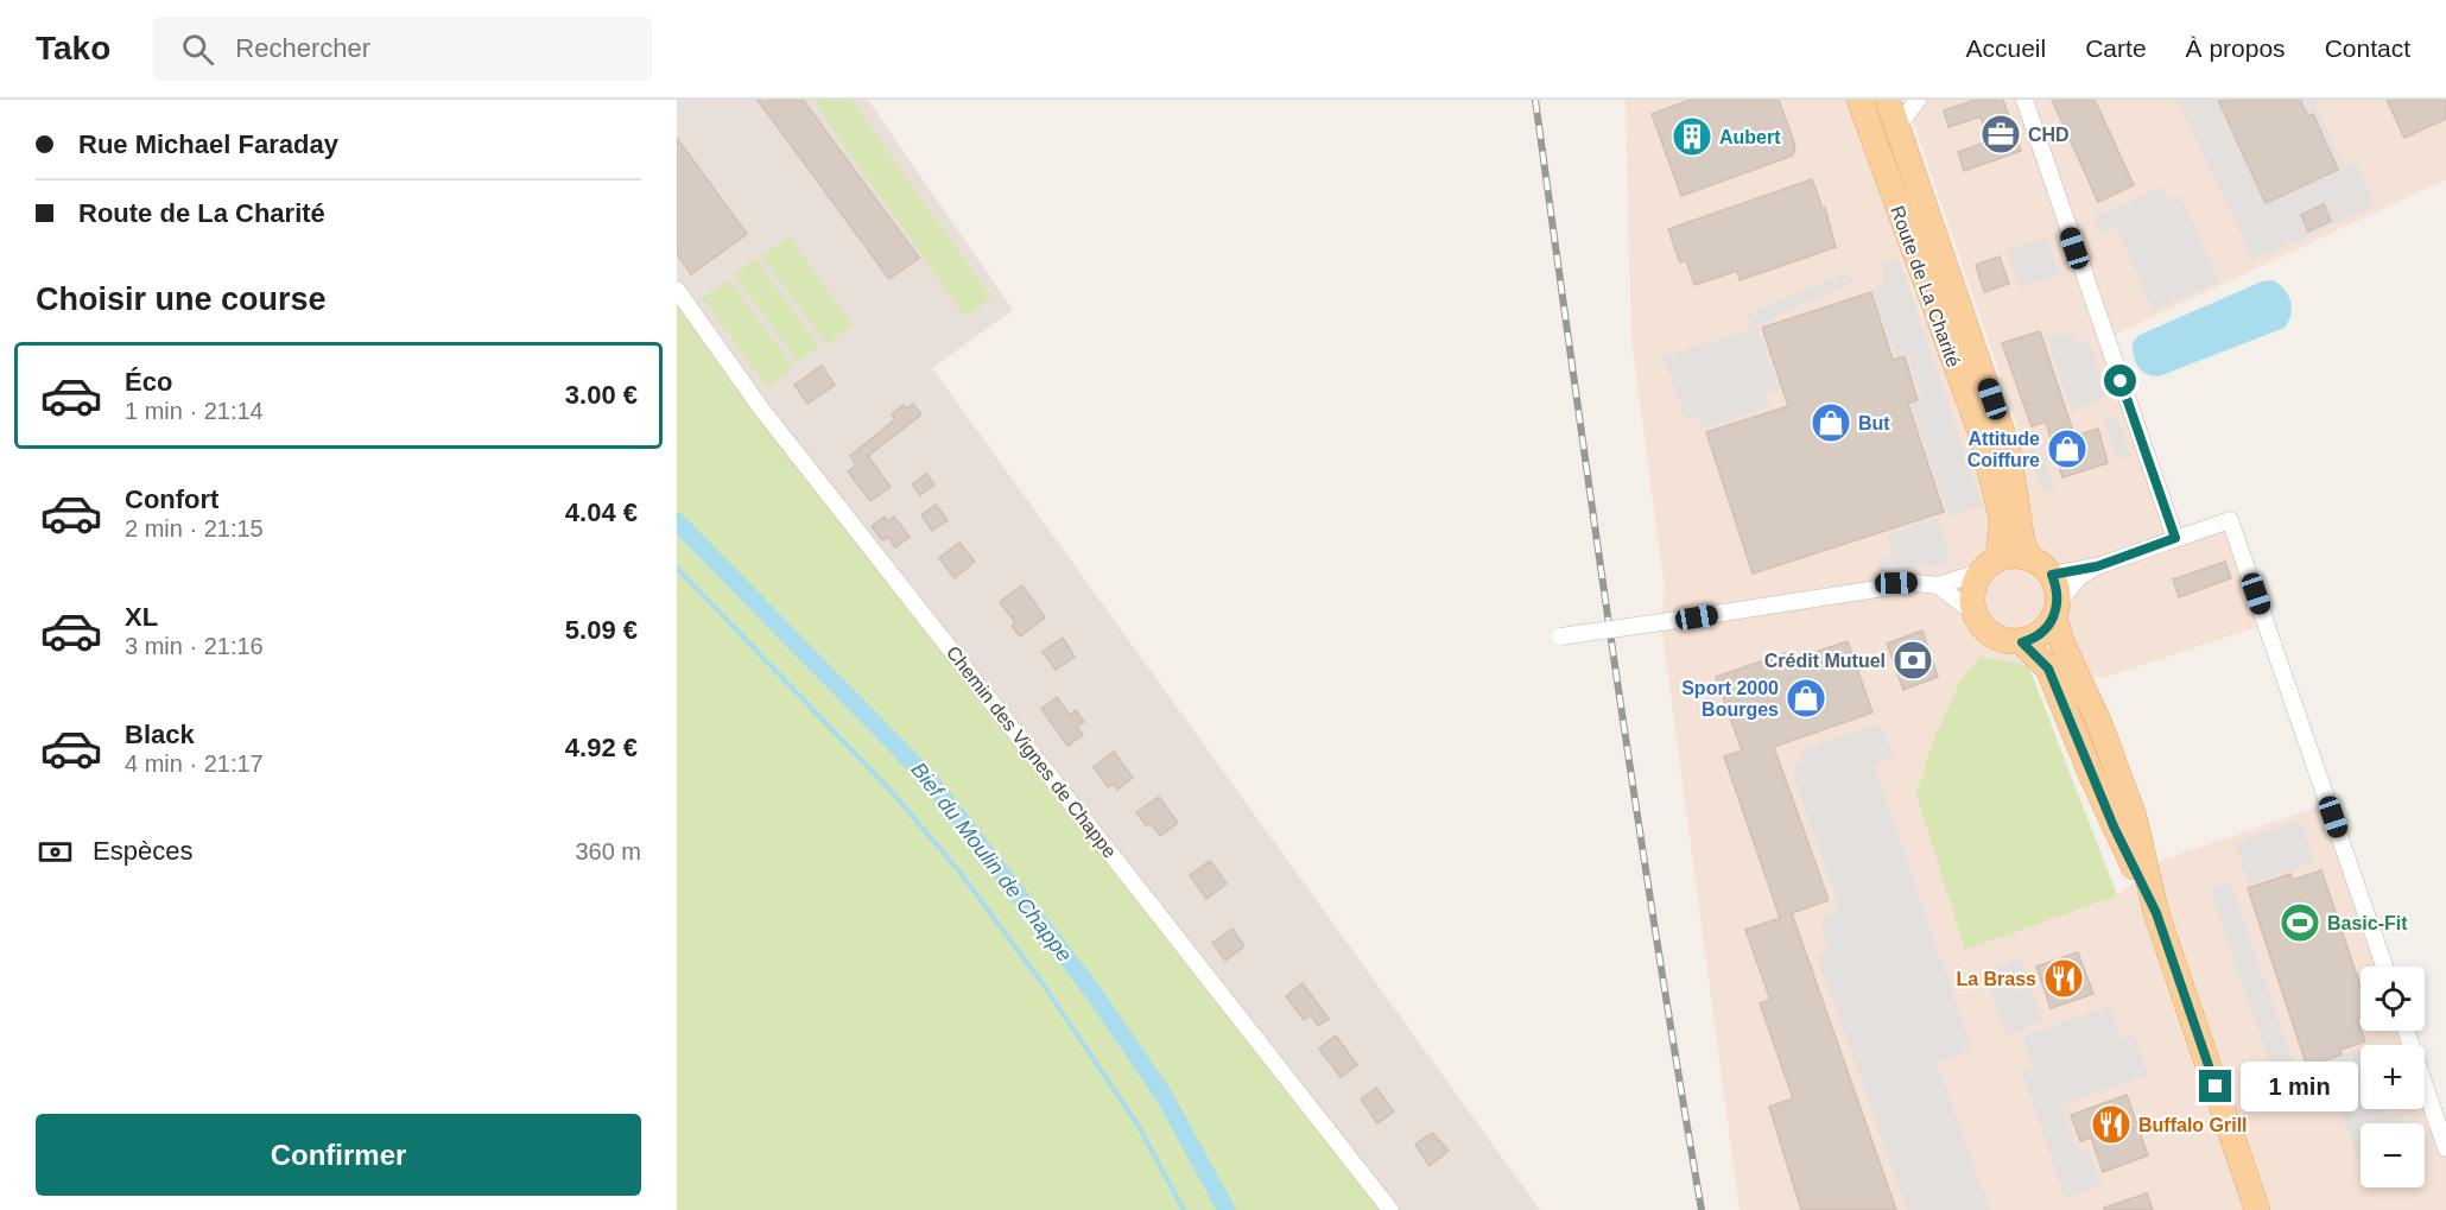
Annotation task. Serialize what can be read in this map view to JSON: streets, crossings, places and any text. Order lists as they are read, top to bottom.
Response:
{
  "streets": {
    "main road": ["Route de La Charité"],
    "street": ["Chemin des Vignes de Chappe"]
  },
  "water": ["Bief du Moulin de Chappe"],
  "places": {
    "office": ["CHD"],
    "building": ["Aubert"],
    "shop": ["But", "Attitude Coiffure", "Sport 2000 Bourges"],
    "bank": ["Crédit Mutuel"],
    "sports": ["Basic-Fit"],
    "restaurant": ["La Brass", "Buffalo Grill"]
  },
  "page": {
    "header": "Tako",
    "search": "Rechercher",
    "nav": [
      "Accueil",
      "Carte",
      "À propos",
      "Contact"
    ],
    "banner": ["Rue Michael Faraday", "Route de La Charité"],
    "heading": "Choisir une course",
    "list": [
      {
        "name": "Éco",
        "note": "1 min · 21:14",
        "value": "3.00 €"
      },
      {
        "name": "Confort",
        "note": "2 min · 21:15",
        "value": "4.04 €"
      },
      {
        "name": "XL",
        "note": "3 min · 21:16",
        "value": "5.09 €"
      },
      {
        "name": "Black",
        "note": "4 min · 21:17",
        "value": "4.92 €"
      }
    ],
    "pay": ["Espèces", "360 m"],
    "map_buttons": ["+", "−"],
    "bubble": "1 min",
    "buttons": "Confirmer"
  }
}
